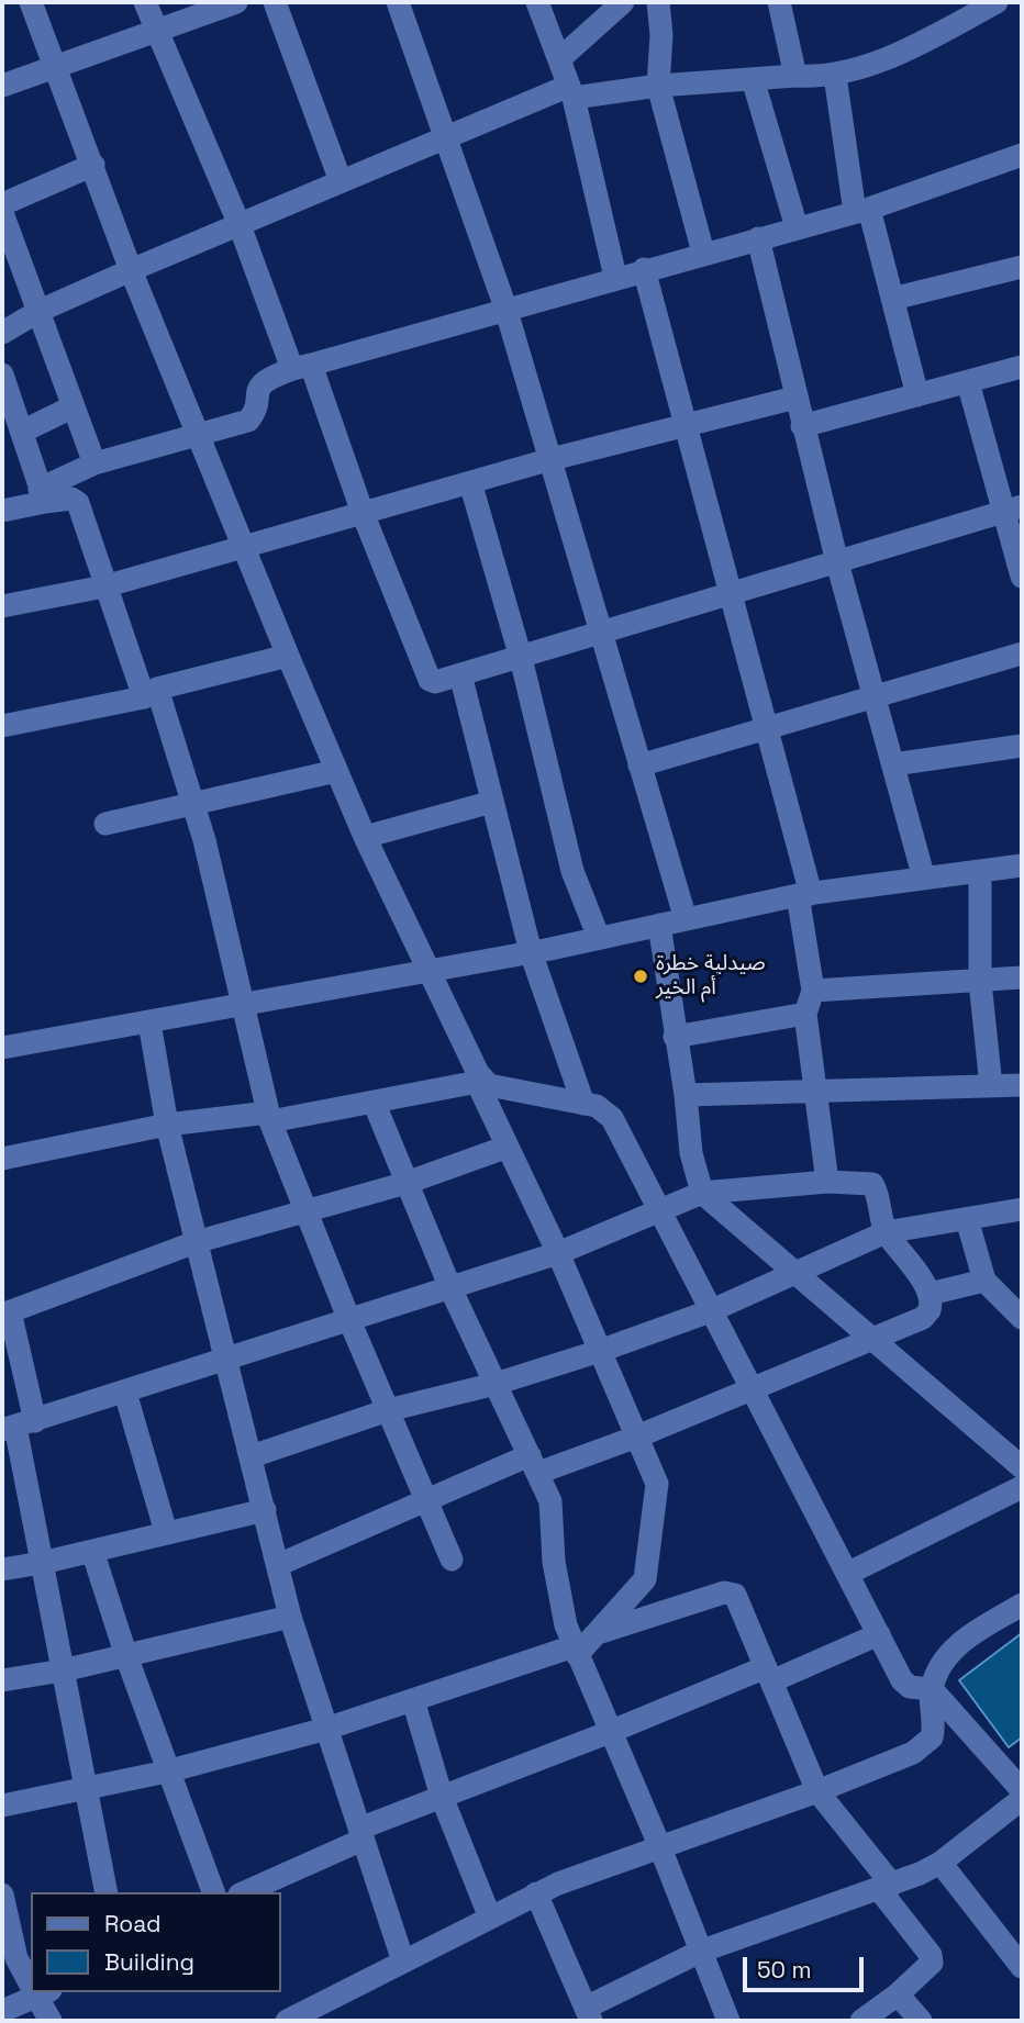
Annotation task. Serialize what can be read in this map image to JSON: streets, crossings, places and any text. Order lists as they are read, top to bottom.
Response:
{
  "places": ["صيدلية خطرة أم الخير"],
  "legend": ["Road", "Building"],
  "scale_bar": "50 m"
}
